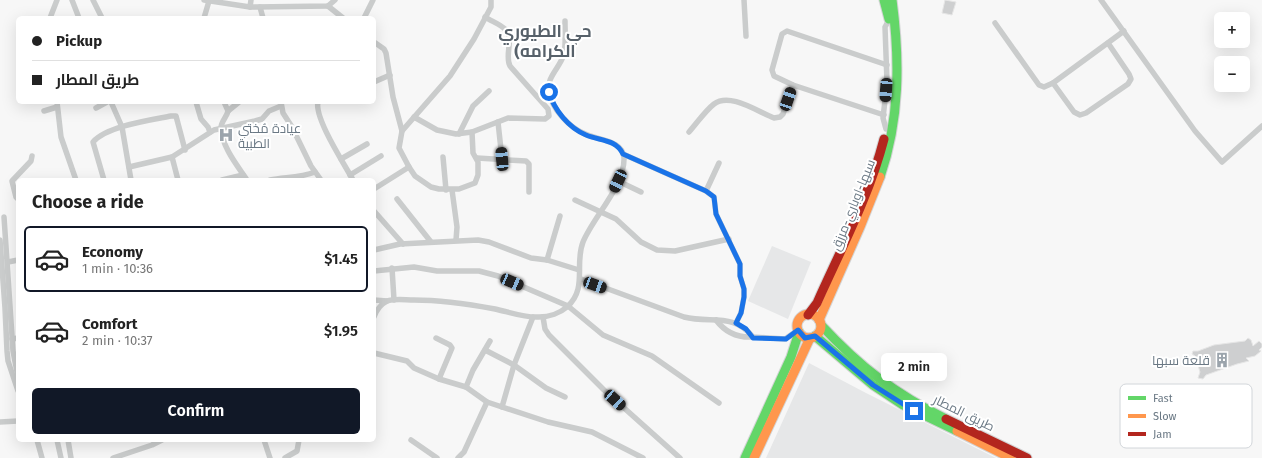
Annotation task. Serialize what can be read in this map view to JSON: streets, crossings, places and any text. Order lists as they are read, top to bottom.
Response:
{
  "streets": {
    "main road": ["سبها-اوباري-مرزق", "طريق المطار"]
  },
  "crossings": [
    ["سبها-اوباري-مرزق", "طريق المطار"]
  ],
  "districts": ["حي الطيوري (الكرامه"],
  "places": {
    "hospital": ["عيادة مُختي الطبية"],
    "building": ["قلعة سبها"]
  },
  "legend": ["Fast", "Slow", "Jam"],
  "page": {
    "map_buttons": ["+", "−"],
    "banner": ["Pickup", "طريق المطار"],
    "heading": "Choose a ride",
    "list": [
      {
        "name": "Economy",
        "note": "1 min · 10:36",
        "value": "$1.45"
      },
      {
        "name": "Comfort",
        "note": "2 min · 10:37",
        "value": "$1.95"
      }
    ],
    "bubble": "2 min",
    "buttons": "Confirm"
  }
}
